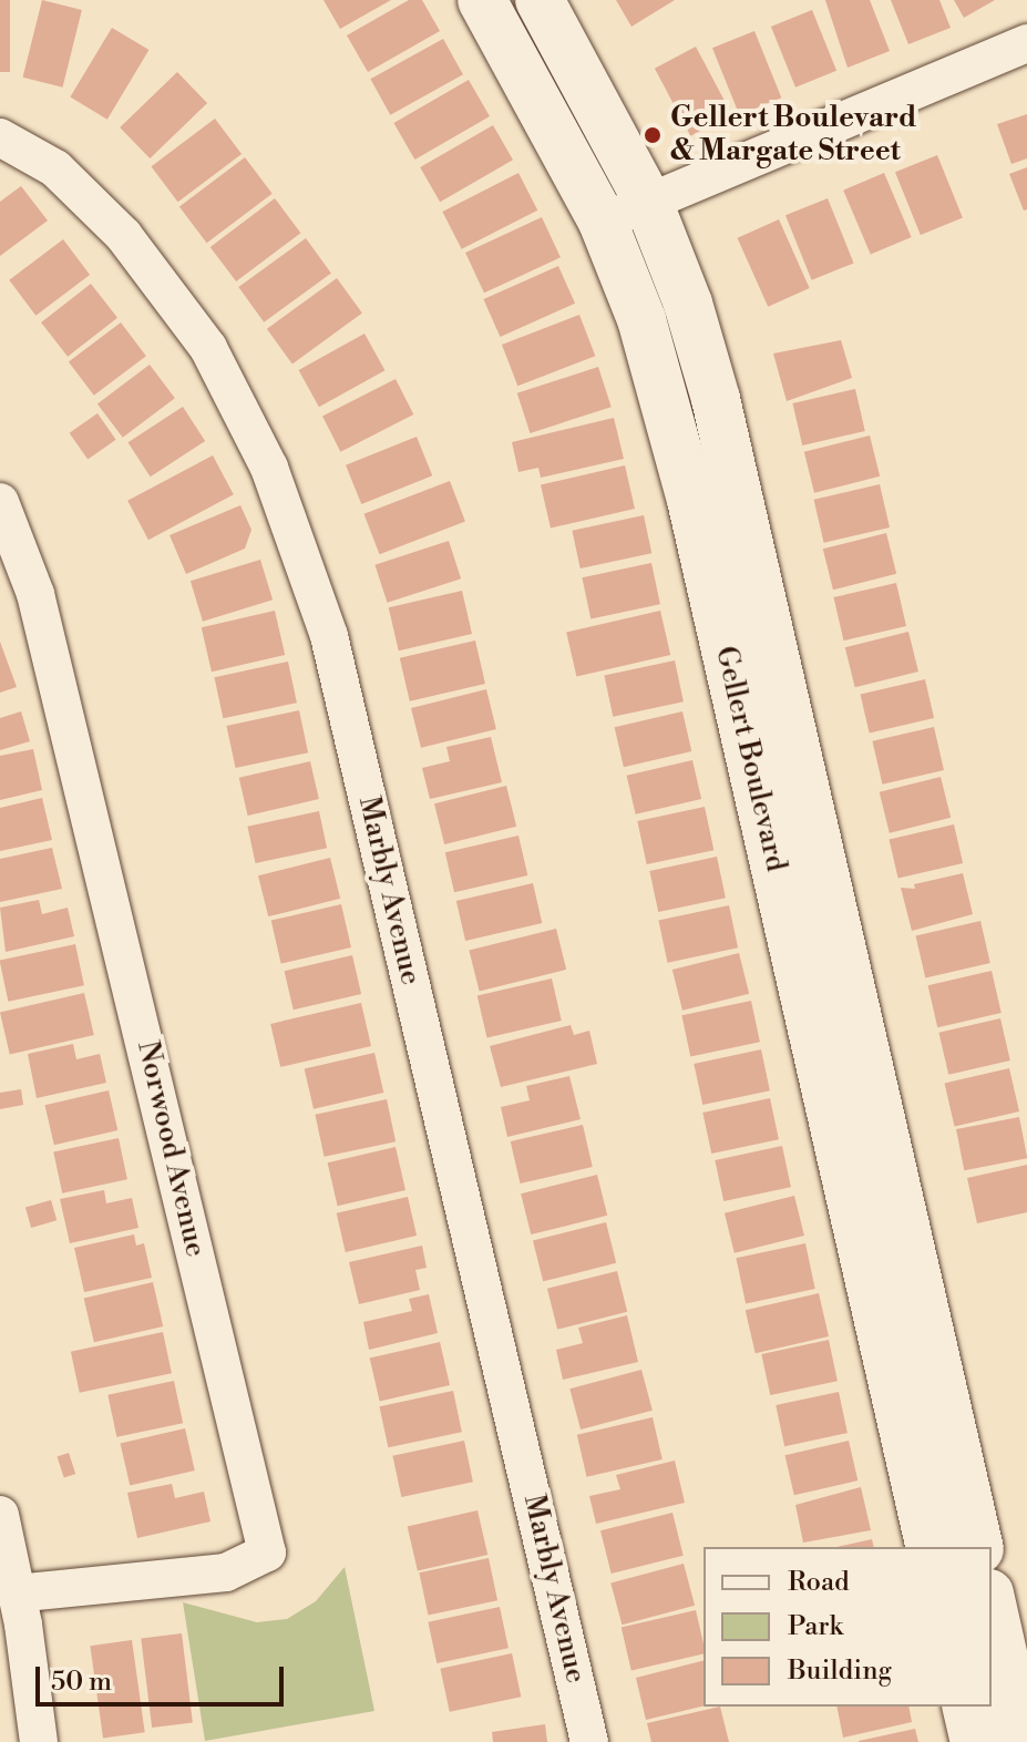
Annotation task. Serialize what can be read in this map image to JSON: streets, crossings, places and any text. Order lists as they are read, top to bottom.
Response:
{
  "streets": {
    "main road": ["Gellert Boulevard"],
    "street": ["Marbly Avenue", "Norwood Avenue"]
  },
  "places": ["Gellert Boulevard & Margate Street"],
  "legend": ["Road", "Park", "Building"],
  "scale_bar": "50 m"
}
